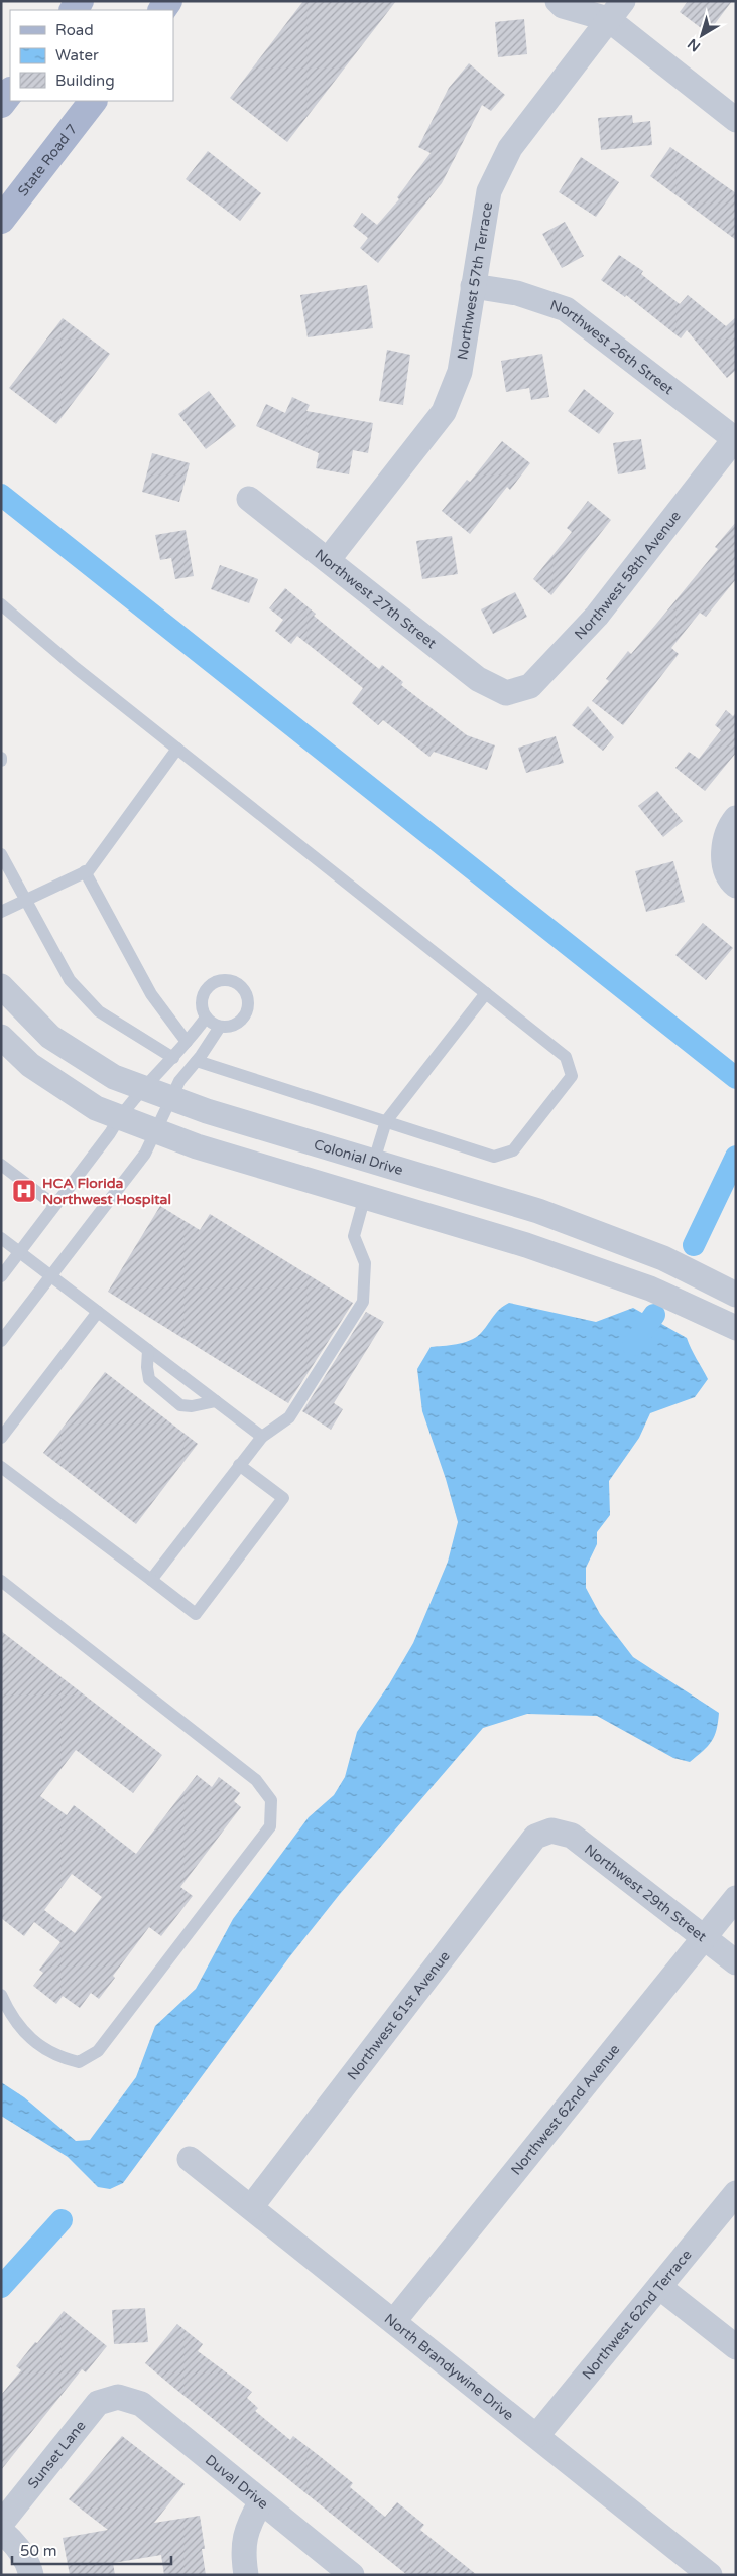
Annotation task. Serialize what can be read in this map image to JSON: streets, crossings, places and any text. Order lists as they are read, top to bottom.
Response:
{
  "streets": {
    "main road": ["State Road 7"],
    "street": [
      "Northwest 57th Terrace",
      "Northwest 26th Street",
      "Northwest 58th Avenue",
      "Northwest 27th Street",
      "Colonial Drive",
      "Northwest 29th Street",
      "Northwest 61st Avenue",
      "Northwest 62nd Avenue",
      "Northwest 62nd Terrace",
      "North Brandywine Drive",
      "Sunset Lane",
      "Duval Drive"
    ]
  },
  "crossings": [
    ["Northwest 57th Terrace", "Northwest 26th Street"],
    ["Northwest 57th Terrace", "Northwest 27th Street"],
    ["Northwest 26th Street", "Northwest 58th Avenue"],
    ["Northwest 58th Avenue", "Northwest 27th Street"],
    ["Northwest 29th Street", "Northwest 61st Avenue"],
    ["Northwest 29th Street", "Northwest 62nd Avenue"],
    ["Northwest 61st Avenue", "North Brandywine Drive"],
    ["Northwest 62nd Avenue", "North Brandywine Drive"],
    ["Northwest 62nd Terrace", "North Brandywine Drive"],
    ["Sunset Lane", "Duval Drive"]
  ],
  "places": {
    "hospital": ["HCA Florida Northwest Hospital"]
  },
  "legend": ["Road", "Water", "Building"],
  "scale_bar": "50 m",
  "north": "bottom left"
}
